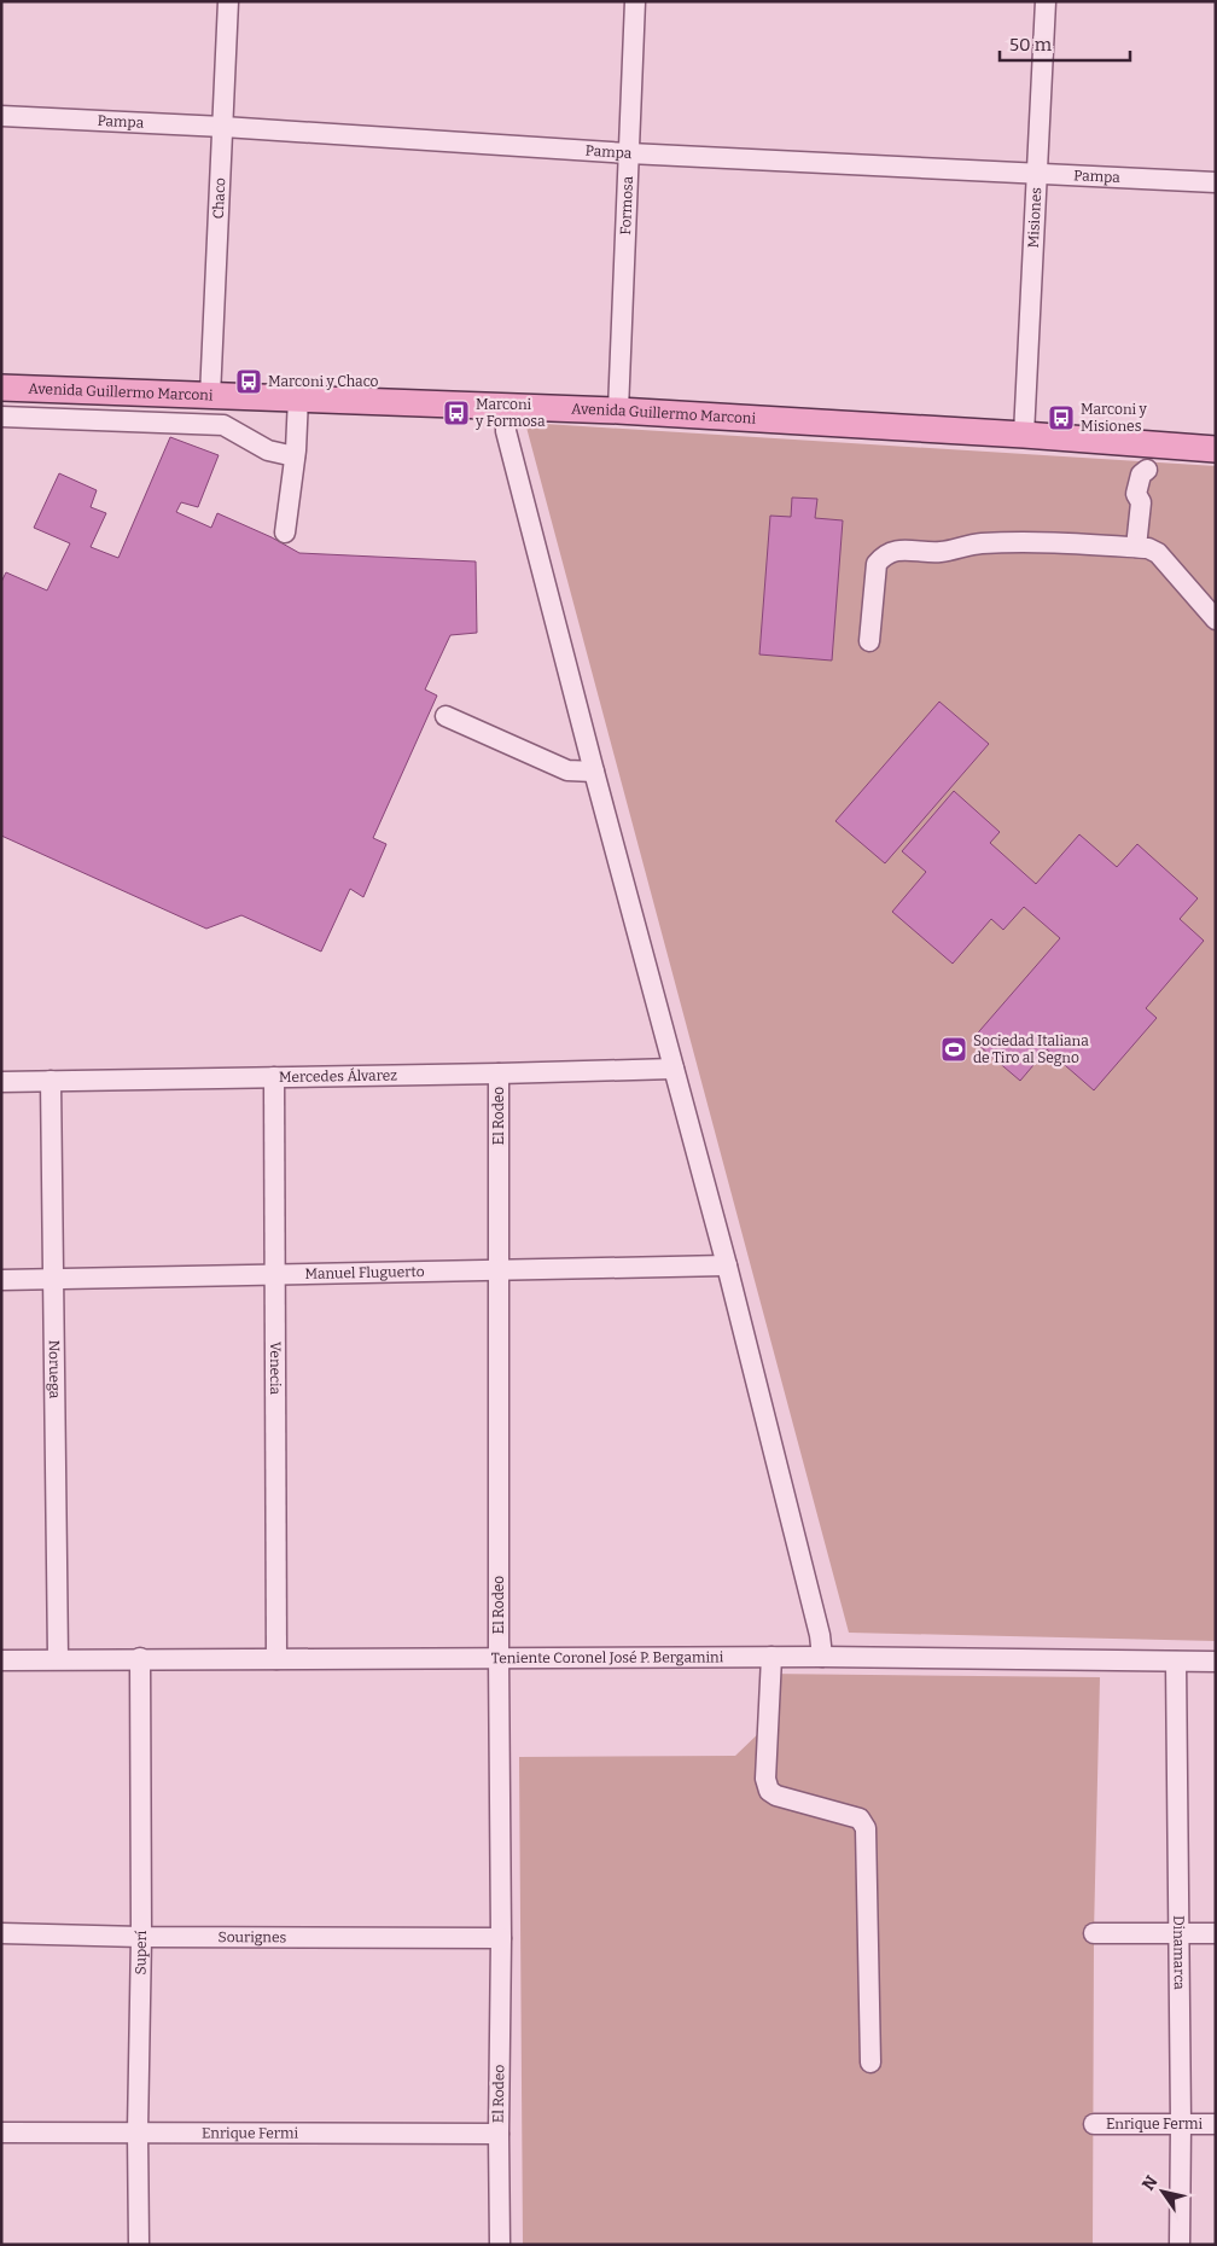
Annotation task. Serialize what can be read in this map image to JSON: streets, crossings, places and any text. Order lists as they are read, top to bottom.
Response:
{
  "streets": {
    "main road": ["Avenida Guillermo Marconi"],
    "street": [
      "Pampa",
      "Chaco",
      "Formosa",
      "Misiones",
      "Mercedes Álvarez",
      "El Rodeo",
      "Manuel Fluguerto",
      "Venecia",
      "Noruega",
      "Teniente Coronel José P. Bergamini",
      "Sourignes",
      "Superí",
      "Dinamarca",
      "Enrique Fermi"
    ]
  },
  "crossings": [
    ["Pampa", "Chaco"],
    ["Pampa", "Formosa"],
    ["Pampa", "Misiones"],
    ["Chaco", "Avenida Guillermo Marconi"],
    ["Formosa", "Avenida Guillermo Marconi"],
    ["Misiones", "Avenida Guillermo Marconi"],
    ["Mercedes Álvarez", "El Rodeo"],
    ["Mercedes Álvarez", "Venecia"],
    ["Mercedes Álvarez", "Noruega"],
    ["El Rodeo", "Manuel Fluguerto"],
    ["El Rodeo", "Teniente Coronel José P. Bergamini"],
    ["El Rodeo", "Sourignes"],
    ["El Rodeo", "Enrique Fermi"],
    ["Manuel Fluguerto", "Venecia"],
    ["Manuel Fluguerto", "Noruega"],
    ["Venecia", "Teniente Coronel José P. Bergamini"],
    ["Noruega", "Teniente Coronel José P. Bergamini"],
    ["Teniente Coronel José P. Bergamini", "Superí"],
    ["Teniente Coronel José P. Bergamini", "Dinamarca"],
    ["Sourignes", "Superí"],
    ["Superí", "Enrique Fermi"],
    ["Dinamarca", "Enrique Fermi"]
  ],
  "places": {
    "bus stop": ["Marconi y Chaco", "Marconi y Formosa", "Marconi y Misiones"],
    "sports": ["Sociedad Italiana de Tiro al Segno"]
  },
  "scale_bar": "50 m",
  "north": "top left"
}
